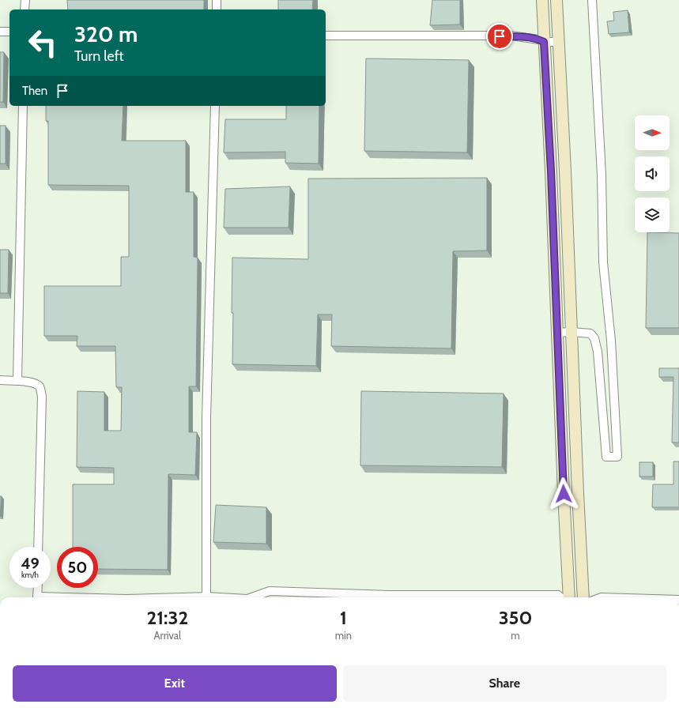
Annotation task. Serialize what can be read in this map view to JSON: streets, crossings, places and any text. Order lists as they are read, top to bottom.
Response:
{
  "north": "right",
  "page": {
    "turn": ["320 m", "Turn left"],
    "then": "Then",
    "speed": "49 km/h",
    "limit": "50",
    "eta": [
      "21:32",
      "Arrival",
      "1",
      "min",
      "350",
      "m"
    ],
    "buttons": ["Exit", "Share"]
  }
}
